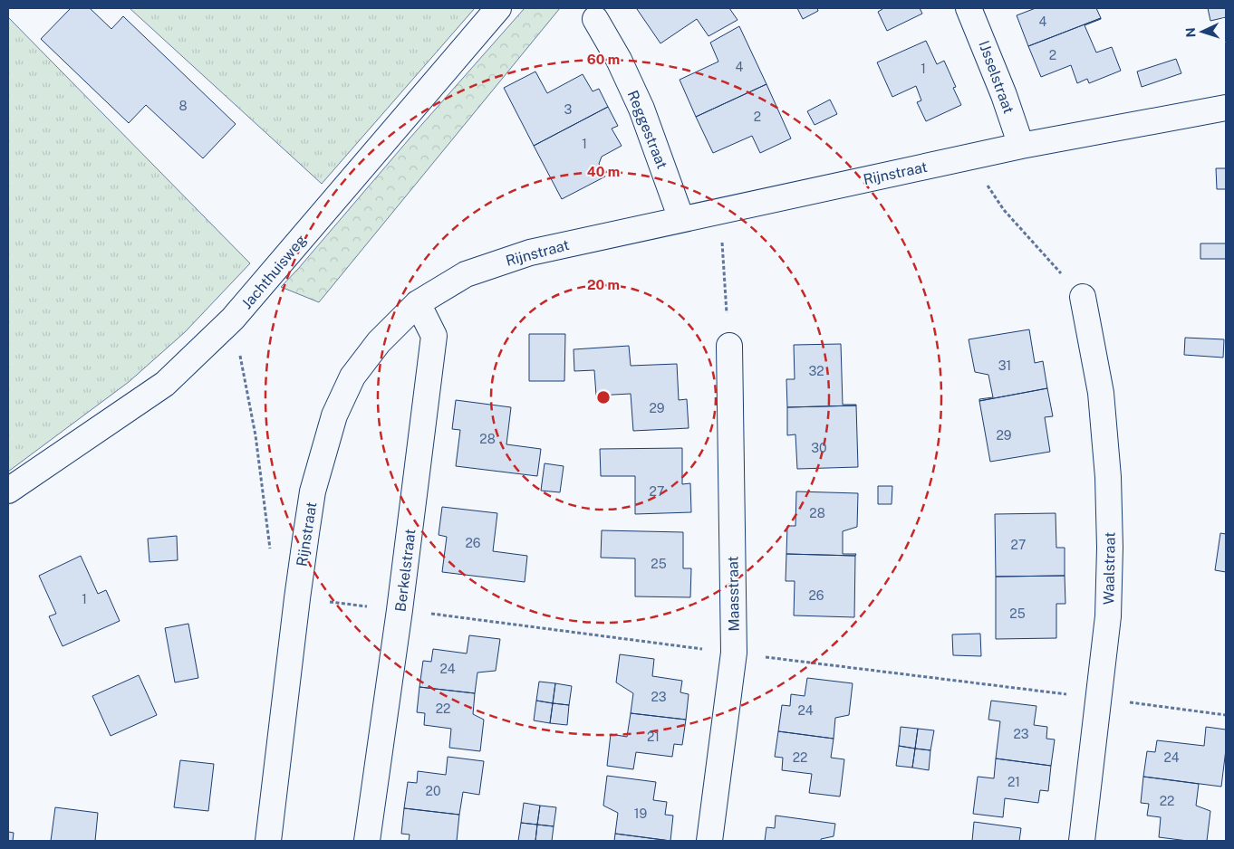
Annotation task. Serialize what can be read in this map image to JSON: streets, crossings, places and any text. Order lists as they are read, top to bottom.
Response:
{
  "streets": {
    "street": [
      "IJsselstraat",
      "Reggestraat",
      "Rijnstraat",
      "Jachthuisweg",
      "Waalstraat",
      "Berkelstraat",
      "Maasstraat"
    ]
  },
  "crossings": [
    ["IJsselstraat", "Rijnstraat"],
    ["Reggestraat", "Rijnstraat"],
    ["Rijnstraat", "Berkelstraat"]
  ],
  "house_numbers": [
    "4",
    "2",
    "4",
    "1",
    "8",
    "3",
    "2",
    "1",
    "31",
    "32",
    "29",
    "29",
    "28",
    "30",
    "27",
    "28",
    "26",
    "27",
    "25",
    "26",
    "1",
    "25",
    "24",
    "23",
    "22",
    "24",
    "23",
    "21",
    "22",
    "24",
    "21",
    "20",
    "22",
    "19"
  ],
  "north": "left",
  "rings": ["60 m", "40 m", "20 m"]
}
